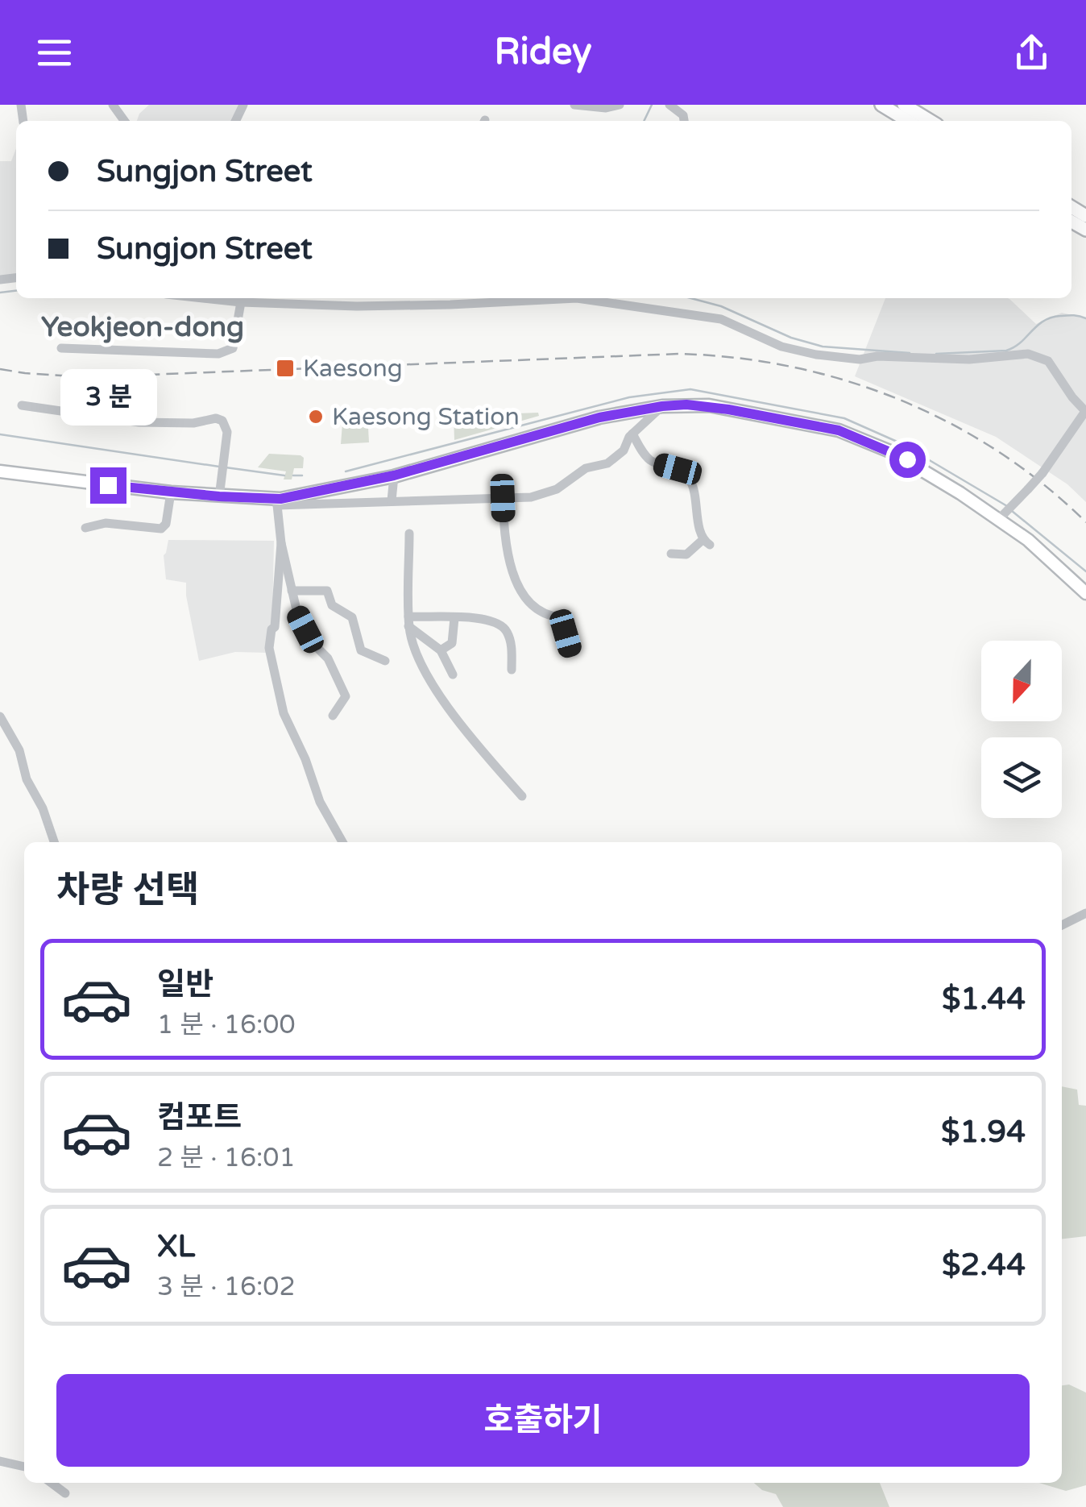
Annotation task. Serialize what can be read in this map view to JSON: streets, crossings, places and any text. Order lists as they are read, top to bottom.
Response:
{
  "districts": ["Yeokjeon-dong"],
  "places": {
    "transit": ["Kaesong"],
    "other": ["Kaesong Station"]
  },
  "north": "bottom",
  "page": {
    "header": "Ridey",
    "banner": ["Sungjon Street", "Sungjon Street"],
    "bubble": "3 분",
    "heading": "차량 선택",
    "list": [
      {
        "name": "일반",
        "note": "1 분 · 16:00",
        "value": "$1.44"
      },
      {
        "name": "컴포트",
        "note": "2 분 · 16:01",
        "value": "$1.94"
      },
      {
        "name": "XL",
        "note": "3 분 · 16:02",
        "value": "$2.44"
      }
    ],
    "buttons": "호출하기"
  }
}
